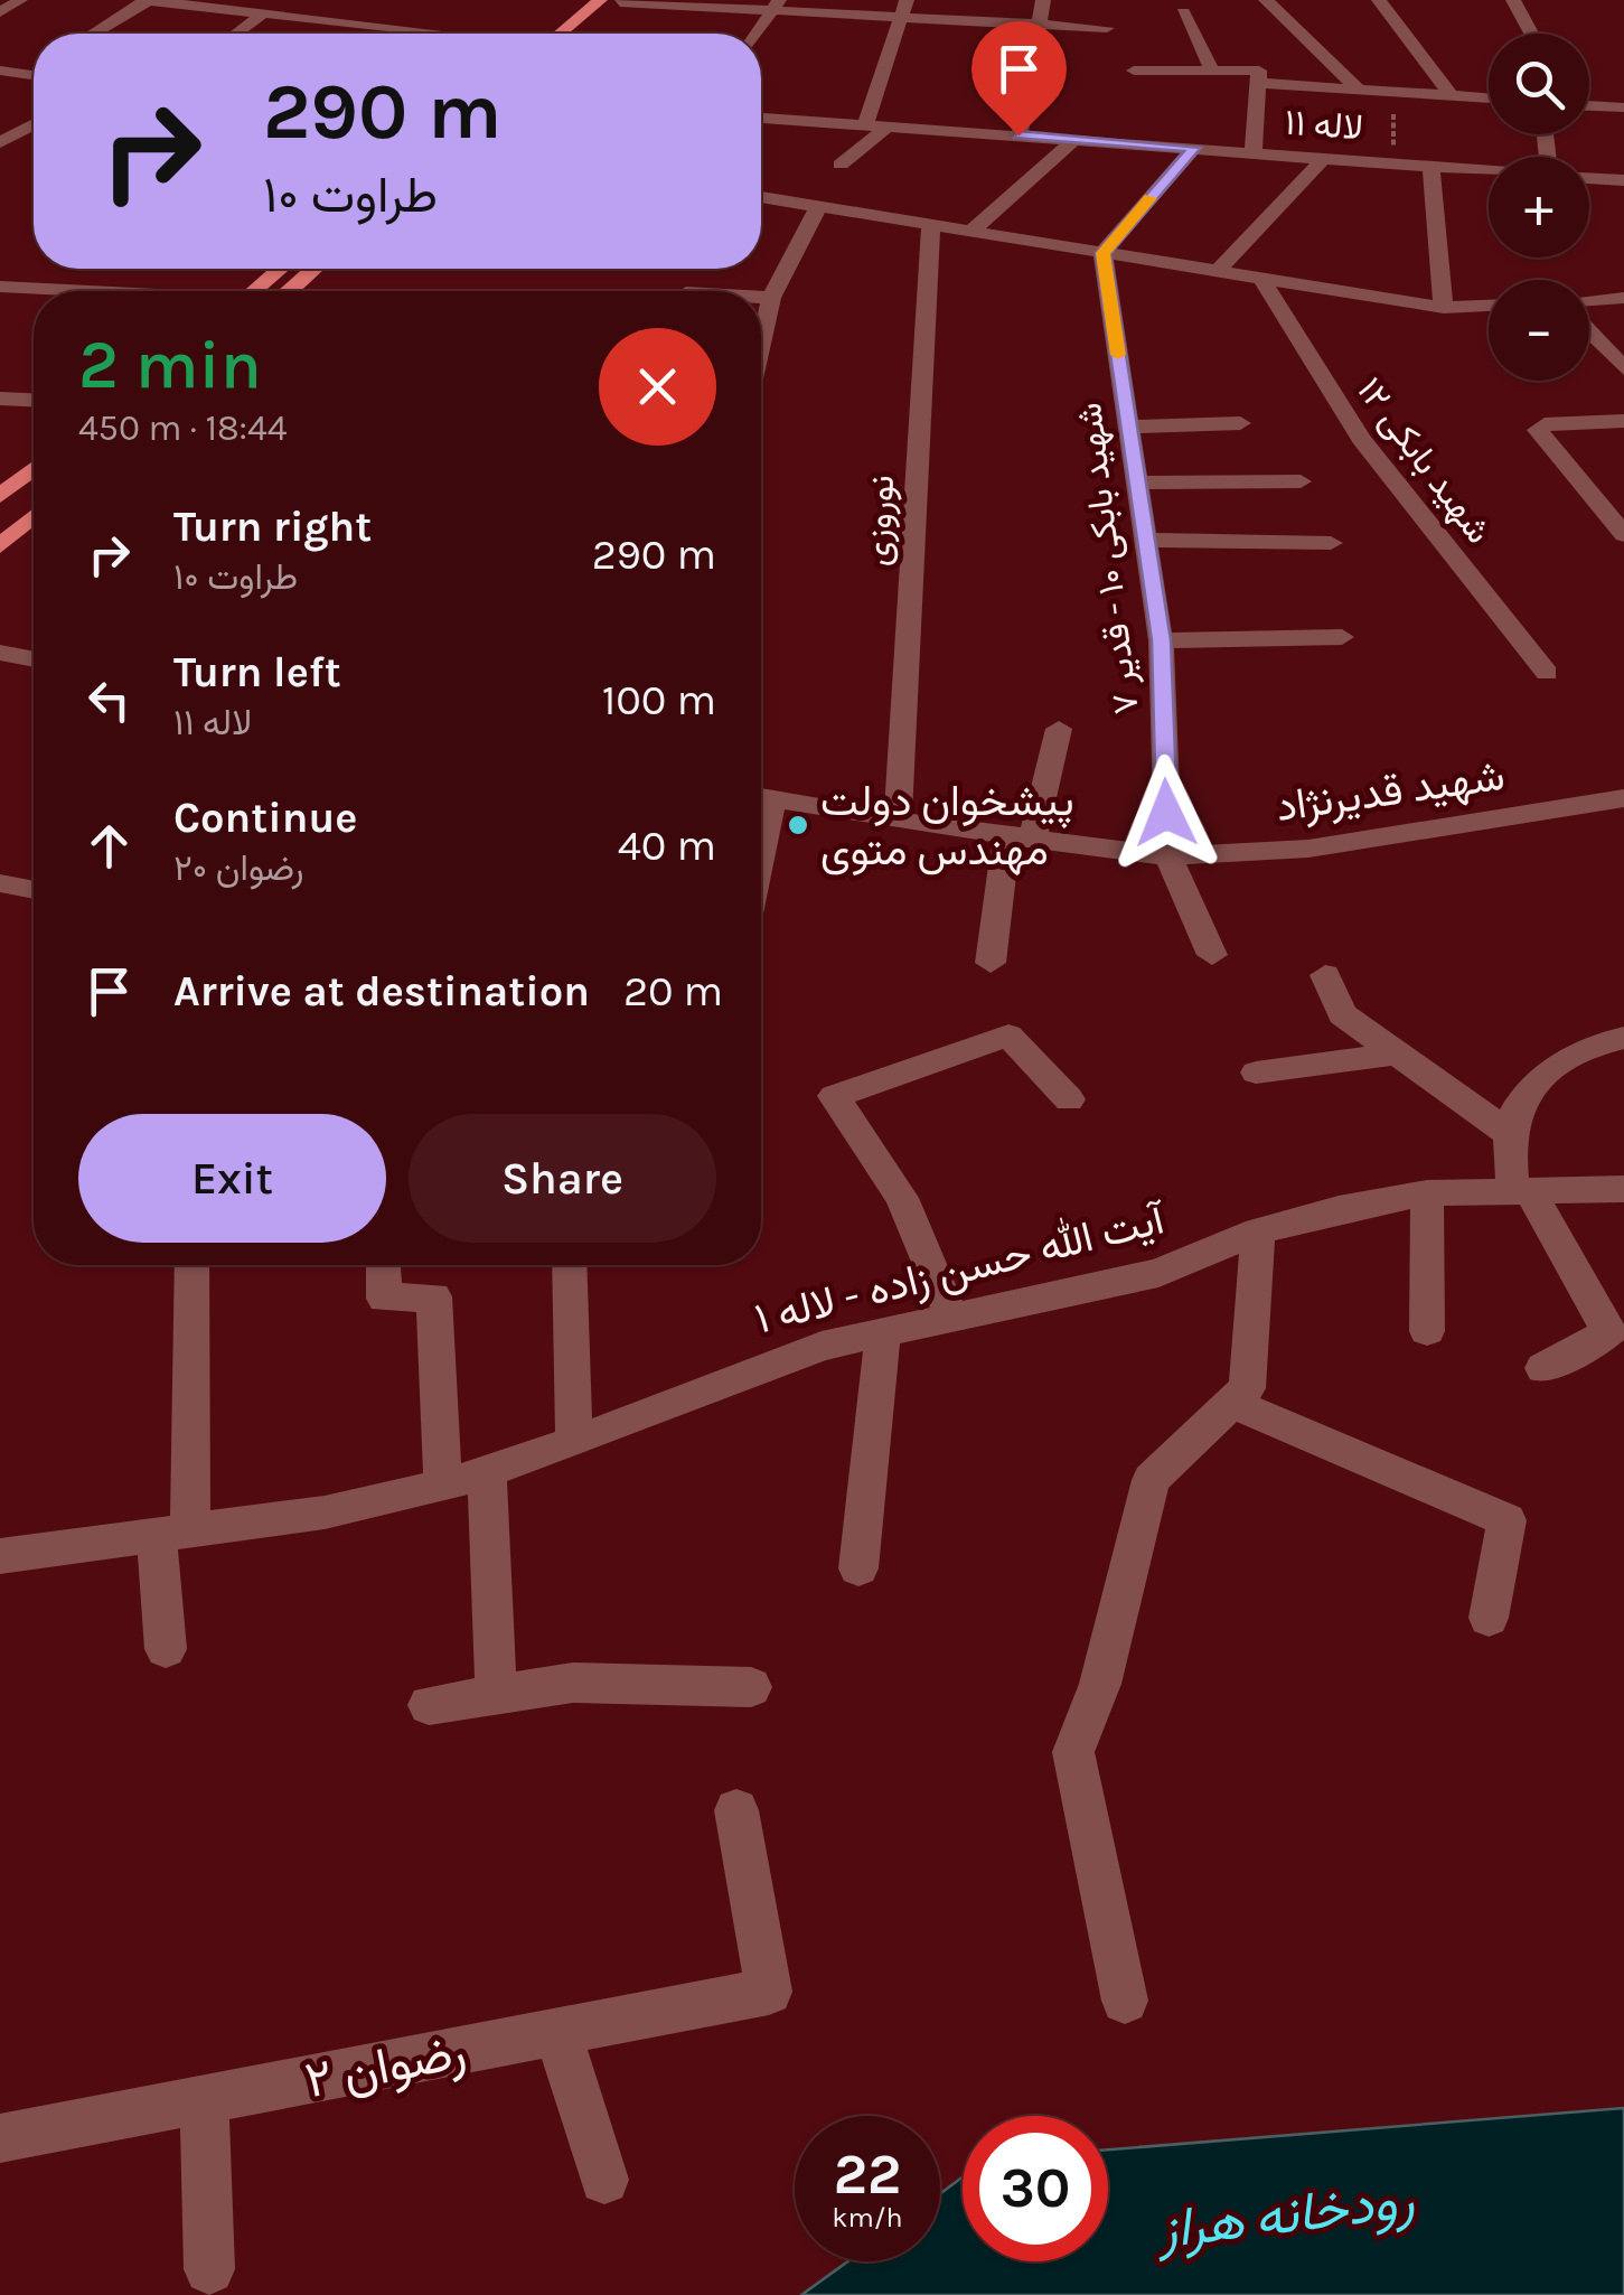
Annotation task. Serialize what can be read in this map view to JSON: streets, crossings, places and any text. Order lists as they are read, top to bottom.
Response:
{
  "streets": {
    "street": [
      "لاله ۱۱",
      "شهید بابکی ۱۲",
      "نوروزی",
      "شهید بابکی ۱۰ - قدیر ۷",
      "شهید قدیرنژاد",
      "آیت الله حسن زاده - لاله ۱",
      "رضوان ۲"
    ]
  },
  "crossings": [
    ["نوروزی", "شهید قدیرنژاد"],
    ["شهید بابکی ۱۰ - قدیر ۷", "شهید قدیرنژاد"]
  ],
  "water": ["رودخانه هراز"],
  "places": ["پیشخوان دولت مهندس متوی"],
  "page": {
    "map_buttons": ["+", "−"],
    "turn": ["290 m", "طراوت ۱۰"],
    "heading": ["2 min", "450 m · 18:44"],
    "list": [
      {
        "name": "Turn right",
        "note": "طراوت ۱۰",
        "value": "290 m"
      },
      {
        "name": "Turn left",
        "note": "لاله ۱۱",
        "value": "100 m"
      },
      {
        "name": "Continue",
        "note": "رضوان ۲۰",
        "value": "40 m"
      },
      {
        "name": "Arrive at destination",
        "value": "20 m"
      }
    ],
    "buttons": ["Exit", "Share"],
    "speed": "22 km/h",
    "limit": "30"
  }
}
